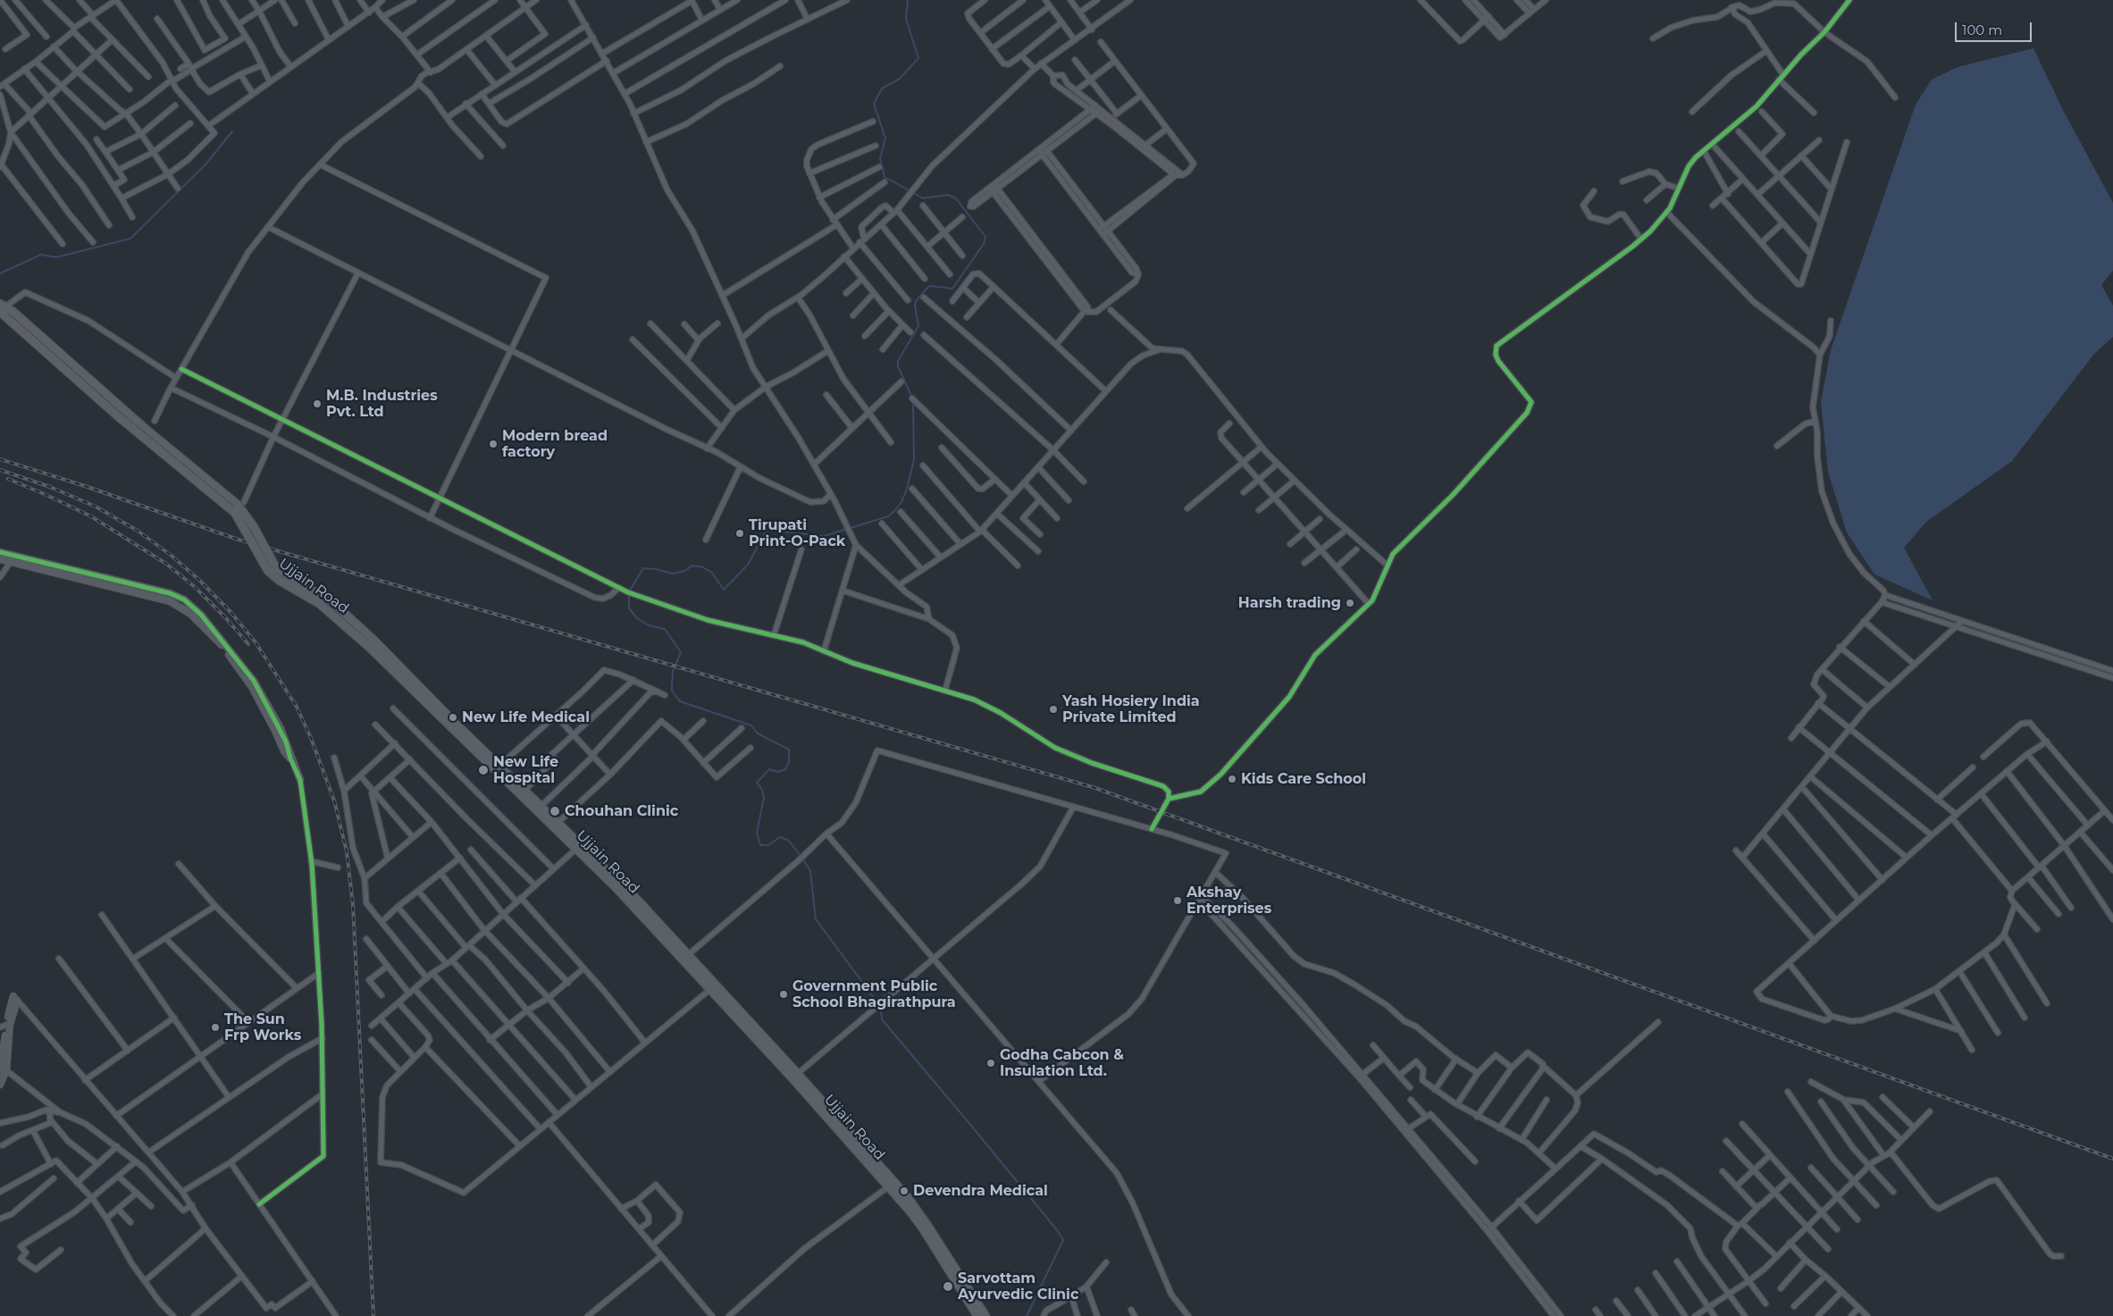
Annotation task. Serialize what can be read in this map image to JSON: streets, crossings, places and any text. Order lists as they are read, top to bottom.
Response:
{
  "streets": {
    "main road": ["Ujjain Road"]
  },
  "places": [
    "M.B. Industries Pvt. Ltd",
    "Modern bread factory",
    "Tirupati Print-O-Pack",
    "Harsh trading",
    "Yash Hosiery India Private Limited",
    "New Life Medical",
    "New Life Hospital",
    "Kids Care School",
    "Chouhan Clinic",
    "Akshay Enterprises",
    "Government Public School Bhagirathpura",
    "The Sun Frp Works",
    "Godha Cabcon & Insulation Ltd.",
    "Devendra Medical",
    "Sarvottam Ayurvedic Clinic"
  ],
  "scale_bar": "100 m"
}
